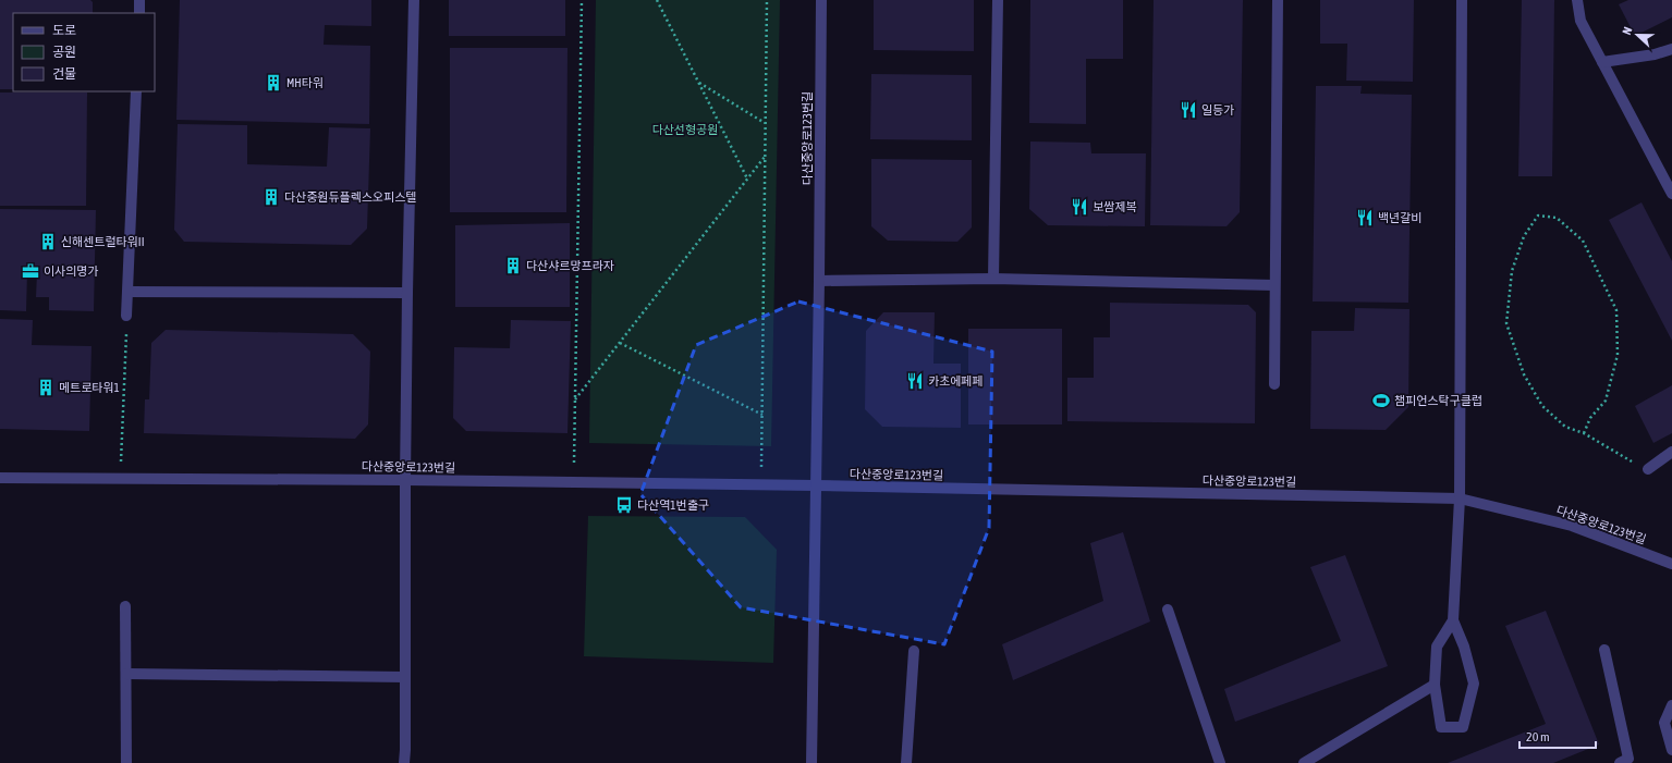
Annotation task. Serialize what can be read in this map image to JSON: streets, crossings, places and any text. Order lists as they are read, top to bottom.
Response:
{
  "streets": {
    "street": ["다산중앙로123번길"]
  },
  "parks": ["다산선형공원"],
  "places": {
    "building": [
      "MH타워",
      "다산중원듀플렉스오피스텔",
      "신해센트럴타워II",
      "다산샤르망프라자",
      "메트로타워1"
    ],
    "restaurant": [
      "일등가",
      "보쌈제복",
      "백년갈비",
      "카초에페페"
    ],
    "office": ["이사의명가"],
    "sports": ["챔피언스탁구클럽"],
    "bus stop": ["다산역1번출구"]
  },
  "legend": ["도로", "공원", "건물"],
  "scale_bar": "20 m",
  "north": "left"
}
